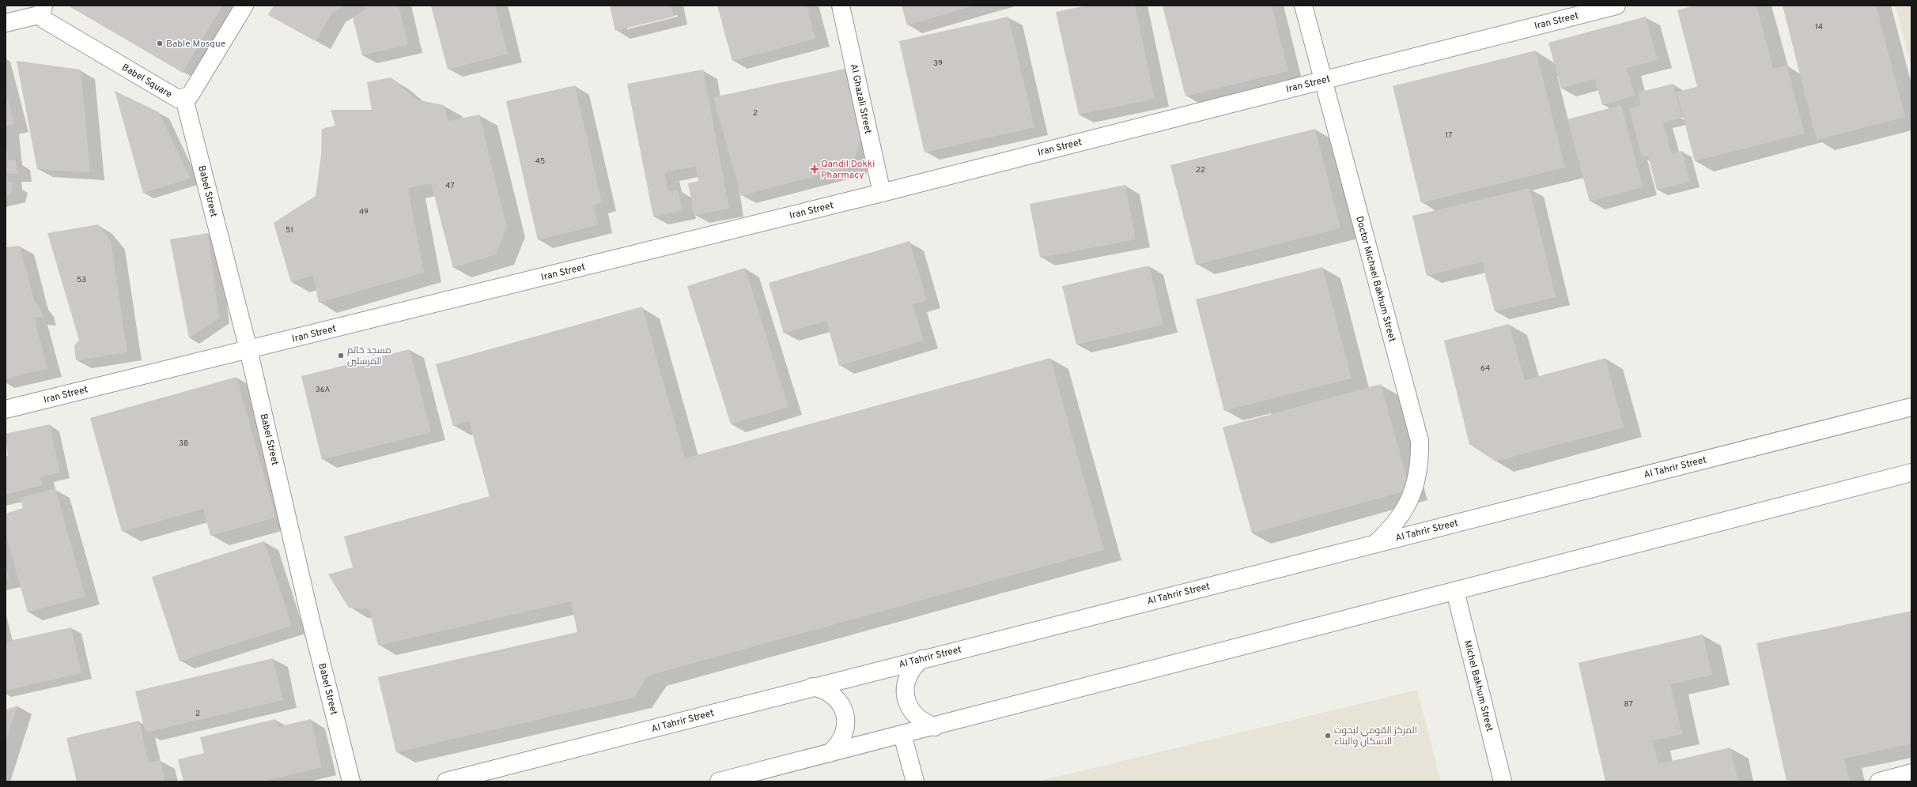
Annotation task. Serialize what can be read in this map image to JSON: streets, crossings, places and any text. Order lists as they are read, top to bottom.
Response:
{
  "streets": {
    "street": [
      "Iran Street",
      "Babel Square",
      "Al Ghazali Street",
      "Babel Street",
      "Doctor Michael Bakhum Street",
      "Al Tahrir Street",
      "Michel Bakhum Street"
    ]
  },
  "crossings": [
    ["Iran Street", "Al Ghazali Street"],
    ["Iran Street", "Babel Street"],
    ["Iran Street", "Doctor Michael Bakhum Street"],
    ["Babel Square", "Babel Street"],
    ["Doctor Michael Bakhum Street", "Al Tahrir Street"]
  ],
  "places": {
    "other": ["Bable Mosque", "مسجد خاتم المرسلين", "المركز القومي لبحوث الاسكان والبناء"],
    "health": ["Qandil Dokki Pharmacy"]
  },
  "house_numbers": [
    "14",
    "39",
    "2",
    "17",
    "45",
    "22",
    "47",
    "49",
    "51",
    "53",
    "64",
    "36A",
    "38",
    "87",
    "2"
  ]
}
